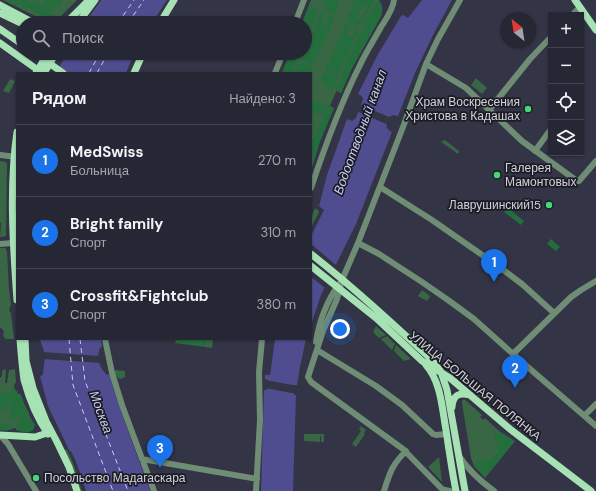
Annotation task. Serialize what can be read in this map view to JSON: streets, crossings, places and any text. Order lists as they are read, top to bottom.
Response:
{
  "streets": {
    "main road": ["УЛИЦА БОЛЬШАЯ ПОЛЯНКА"]
  },
  "water": ["Водоотводный канал", "Москва"],
  "places": [
    "Храм Воскресения Христова в Кадашах",
    "Галерея Мамонтовых",
    "Лаврушинский15",
    "Посольство Мадагаскара"
  ],
  "north": "top left",
  "page": {
    "map_buttons": ["+", "−"],
    "search": "Поиск",
    "heading": ["Рядом", "Найдено: 3"],
    "list": [
      {
        "mark": "1",
        "name": "MedSwiss",
        "note": "Больница",
        "value": "270 m"
      },
      {
        "mark": "2",
        "name": "Bright family",
        "note": "Спорт",
        "value": "310 m"
      },
      {
        "mark": "3",
        "name": "Crossfit&Fightclub",
        "note": "Спорт",
        "value": "380 m"
      }
    ],
    "pins": ["1", "2", "3"]
  }
}
